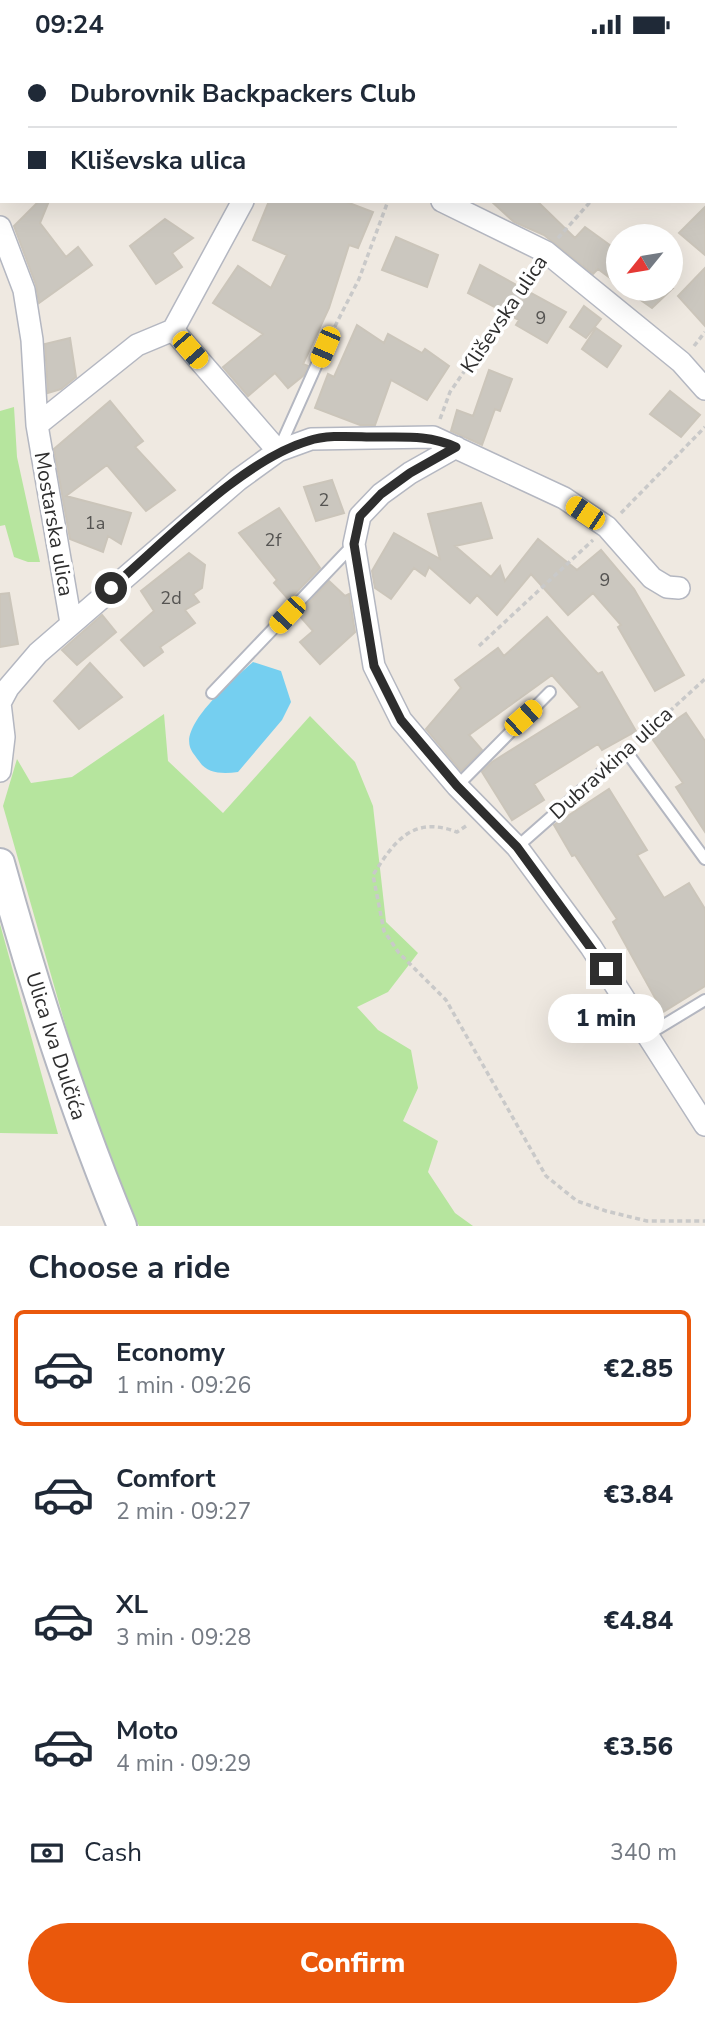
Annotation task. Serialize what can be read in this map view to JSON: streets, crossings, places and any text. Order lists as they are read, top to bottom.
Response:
{
  "streets": {
    "main road": ["Ulica Iva Dulčića"],
    "street": ["Mostarska ulica"],
    "lane": ["Dubravkina ulica"],
    "path": ["Kliševska ulica"]
  },
  "crossings": [
    ["Kliševska ulica", "Mostarska ulica"]
  ],
  "house_numbers": [
    "9",
    "2",
    "1a",
    "2f",
    "9",
    "2d"
  ],
  "north": "bottom left",
  "page": {
    "status": "09:24",
    "banner": ["Dubrovnik Backpackers Club", "Kliševska ulica"],
    "bubble": "1 min",
    "heading": "Choose a ride",
    "list": [
      {
        "name": "Economy",
        "note": "1 min · 09:26",
        "value": "€2.85"
      },
      {
        "name": "Comfort",
        "note": "2 min · 09:27",
        "value": "€3.84"
      },
      {
        "name": "XL",
        "note": "3 min · 09:28",
        "value": "€4.84"
      },
      {
        "name": "Moto",
        "note": "4 min · 09:29",
        "value": "€3.56"
      }
    ],
    "pay": ["Cash", "340 m"],
    "buttons": "Confirm"
  }
}
